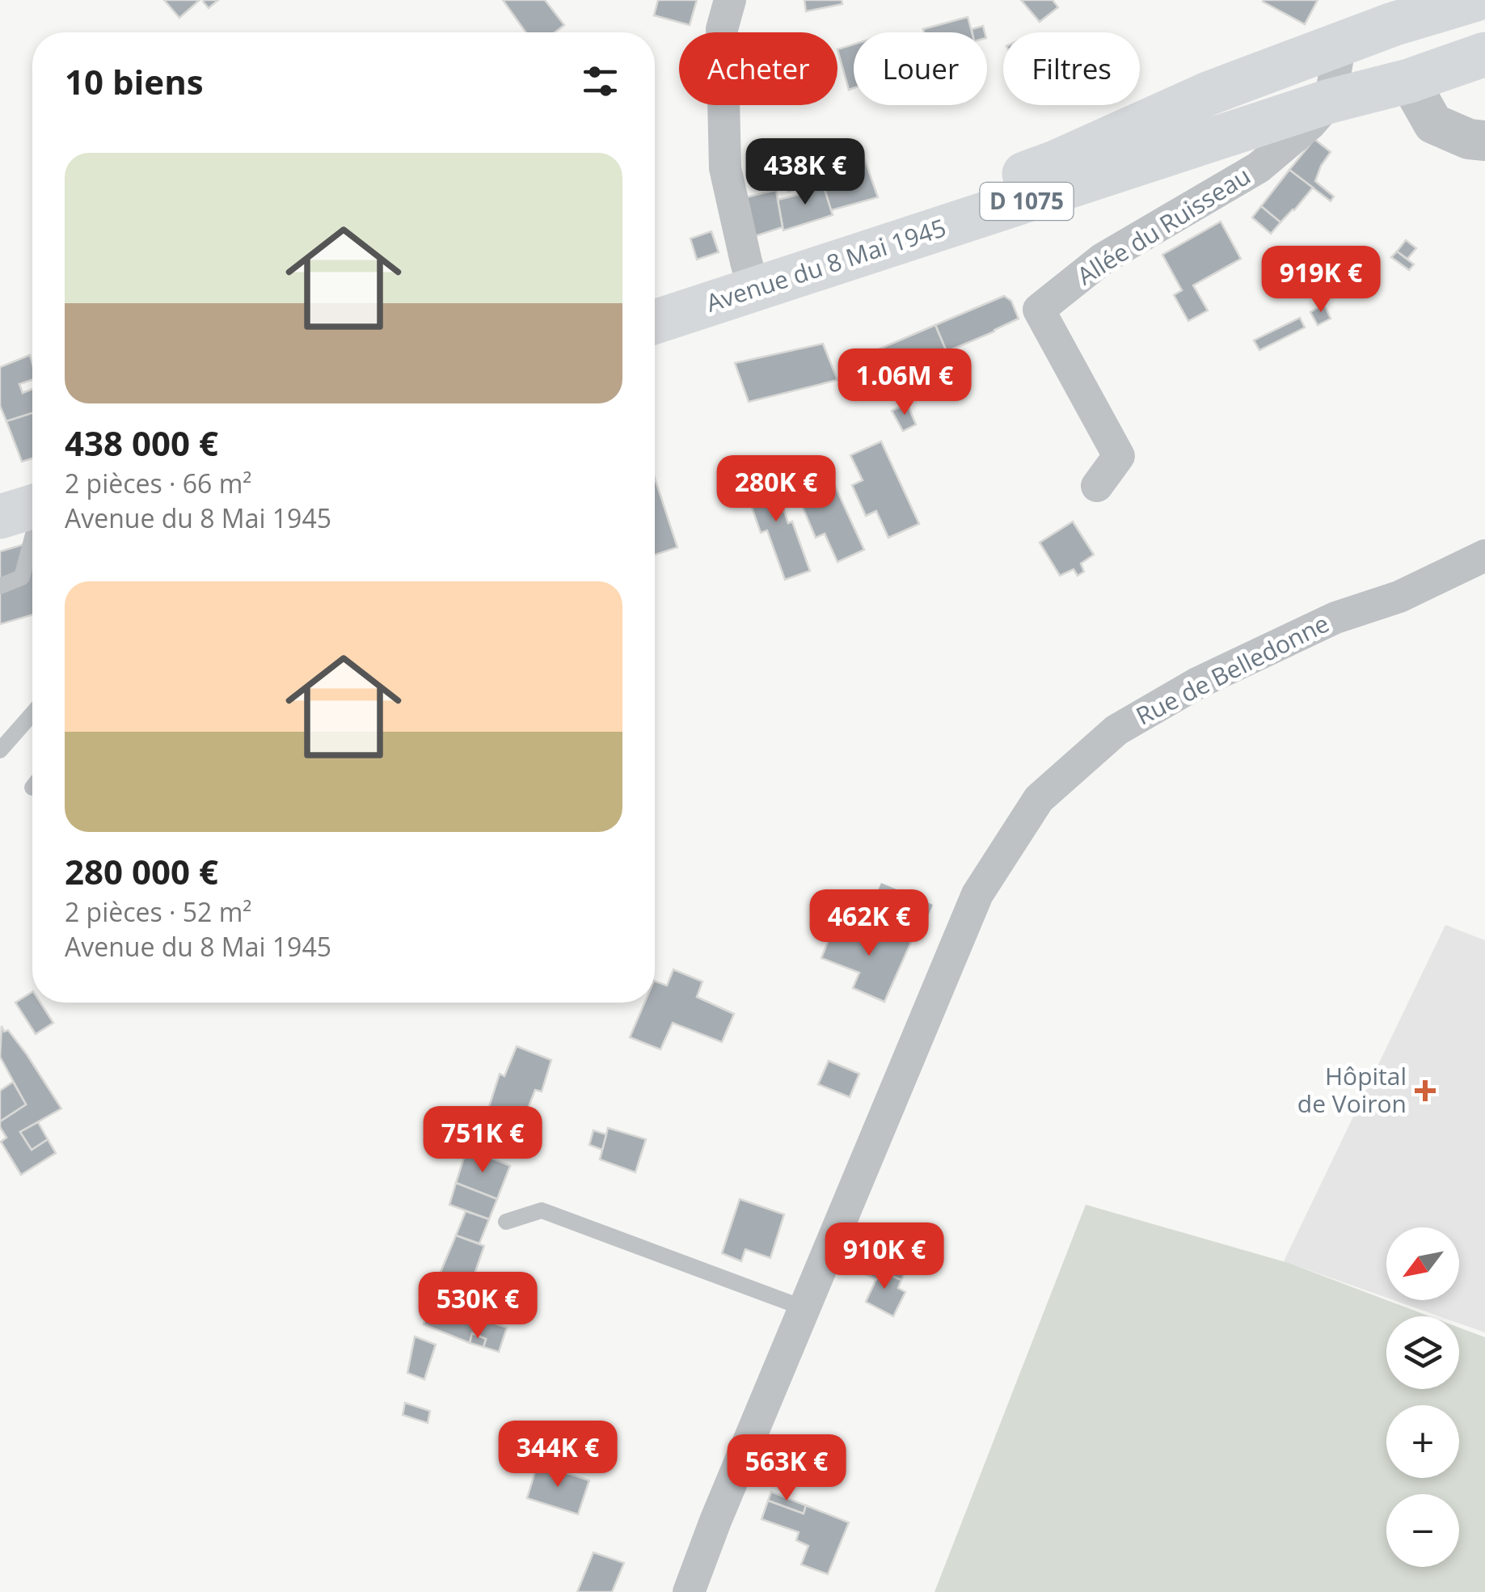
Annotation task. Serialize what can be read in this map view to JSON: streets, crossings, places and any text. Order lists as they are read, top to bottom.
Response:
{
  "streets": {
    "main road": ["D 1075", "Avenue du 8 Mai 1945"],
    "street": ["Allée du Ruisseau", "Rue de Belledonne"]
  },
  "crossings": [
    ["D 1075", "Avenue du 8 Mai 1945"],
    ["Allée du Ruisseau", "Avenue du 8 Mai 1945"]
  ],
  "places": {
    "health": ["Hôpital de Voiron"]
  },
  "north": "bottom left",
  "page": {
    "chip": ["Acheter", "Louer", "Filtres"],
    "heading": "10 biens",
    "list": [
      {
        "name": "438 000 €",
        "note": "2 pièces · 66 m² · Avenue du 8 Mai 1945"
      },
      {
        "name": "280 000 €",
        "note": "2 pièces · 52 m² · Avenue du 8 Mai 1945"
      }
    ],
    "price": [
      "438K €",
      "919K €",
      "1.06M €",
      "280K €",
      "462K €",
      "751K €",
      "910K €",
      "530K €",
      "344K €",
      "563K €"
    ],
    "map_buttons": ["+", "−"]
  }
}
